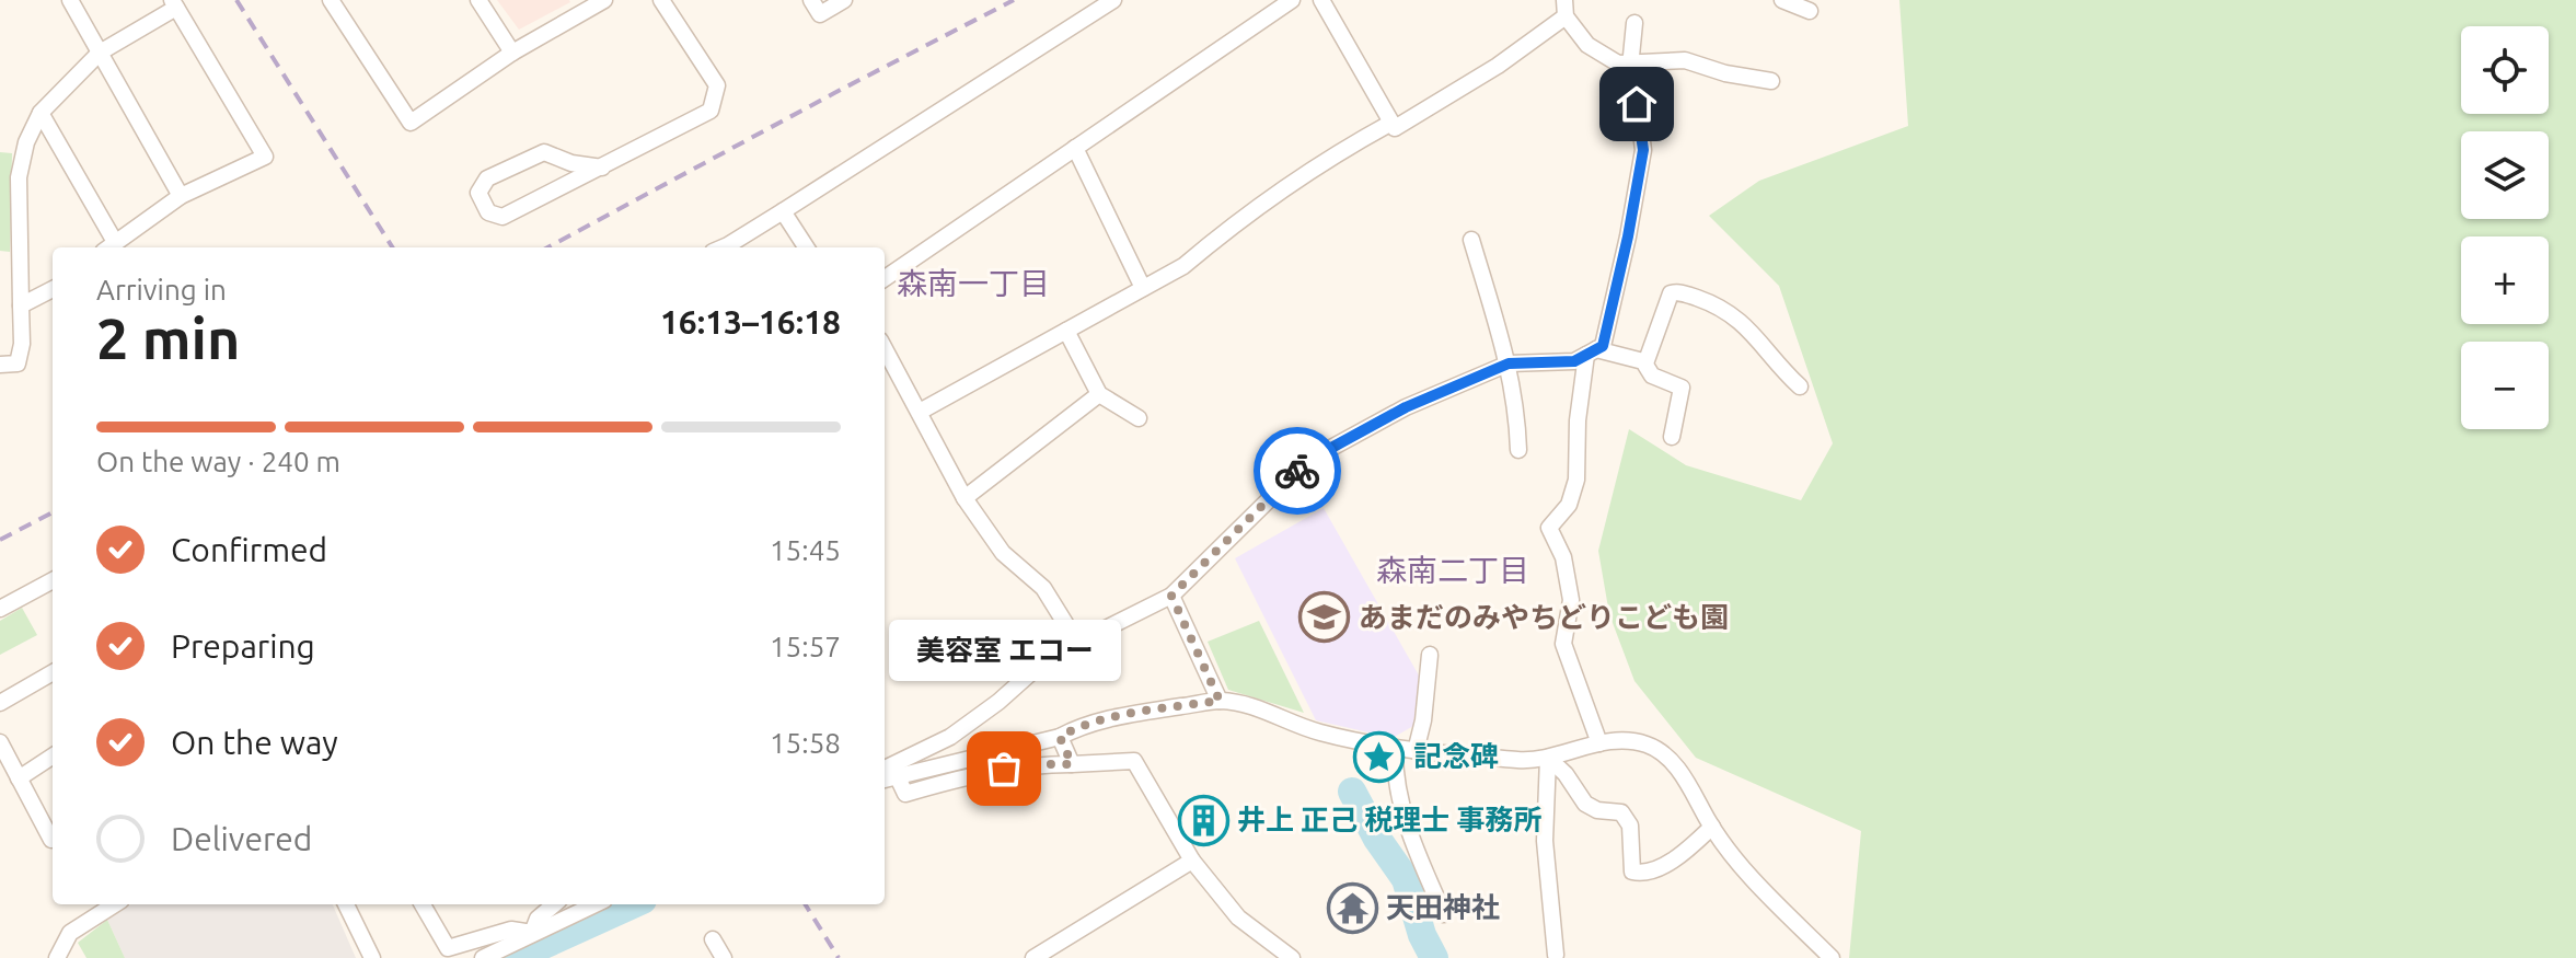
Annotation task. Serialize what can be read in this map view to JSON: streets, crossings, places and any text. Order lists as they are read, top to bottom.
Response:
{
  "districts": ["森南一丁目", "森南二丁目"],
  "places": {
    "school or university": ["あまだのみやちどりこども園"],
    "place": ["記念碑"],
    "other": ["美容室 エコー"],
    "building": ["井上 正己 税理士 事務所"],
    "temple": ["天田神社"]
  },
  "page": {
    "map_buttons": ["+", "−"],
    "heading": ["2 min", "Arriving in", "16:13–16:18"],
    "bar": "On the way · 240 m",
    "list": [
      ["Confirmed", "15:45"],
      ["Preparing", "15:57"],
      ["On the way", "15:58"],
      "Delivered"
    ],
    "bubble": "美容室 エコー"
  }
}
